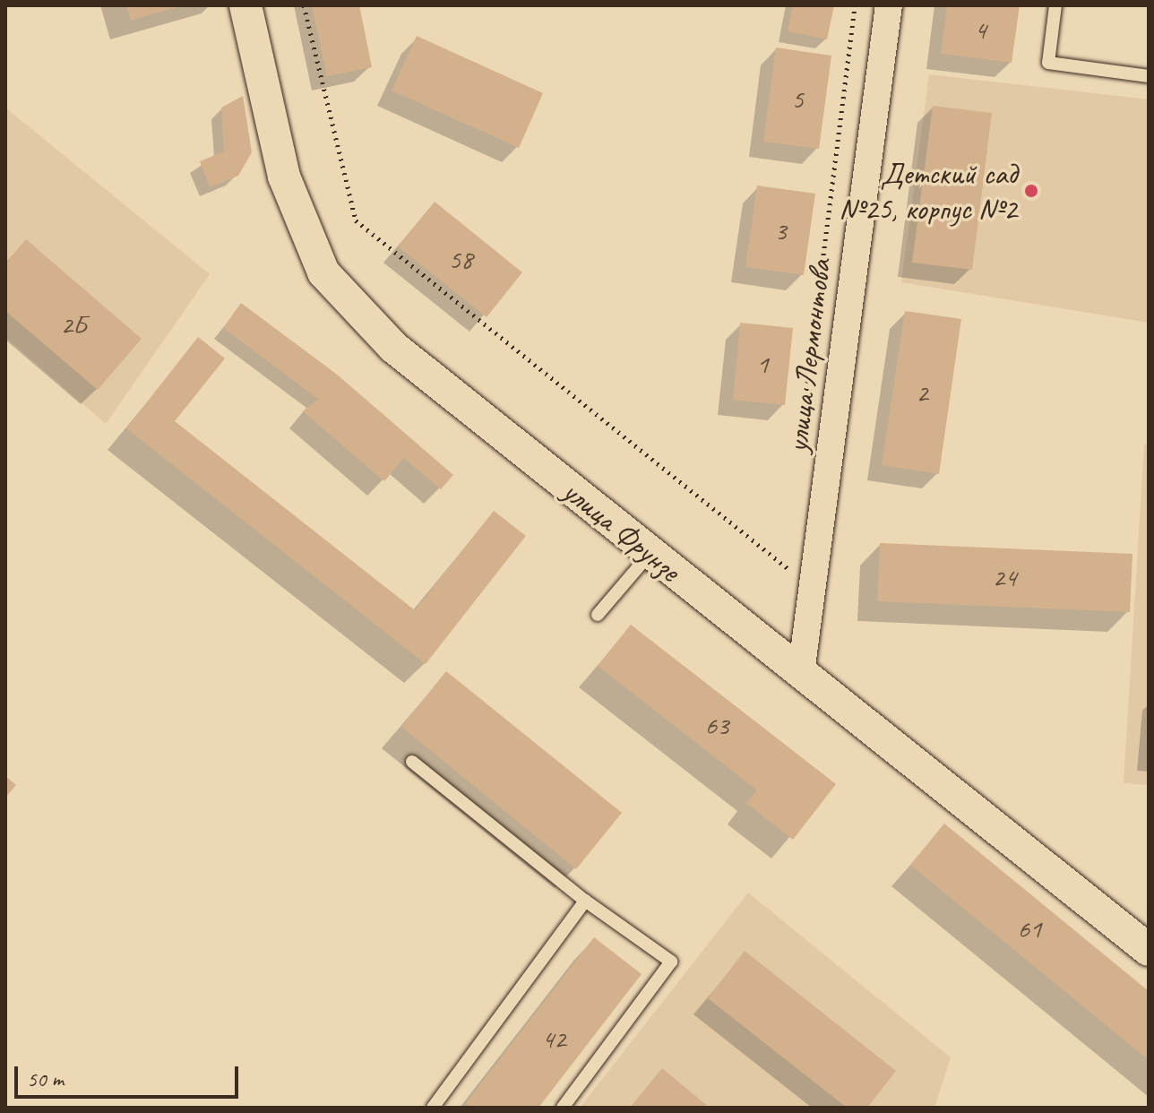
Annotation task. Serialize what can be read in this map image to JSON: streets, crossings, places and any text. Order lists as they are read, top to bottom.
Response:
{
  "streets": {
    "street": ["улица Лермонтова", "улица Фрунзе"]
  },
  "crossings": [
    ["улица Лермонтова", "улица Фрунзе"]
  ],
  "places": ["Детский сад №25, корпус №2"],
  "house_numbers": [
    "4",
    "5",
    "3",
    "58",
    "2Б",
    "1",
    "2",
    "24",
    "63",
    "61",
    "42"
  ],
  "scale_bar": "50 m"
}
